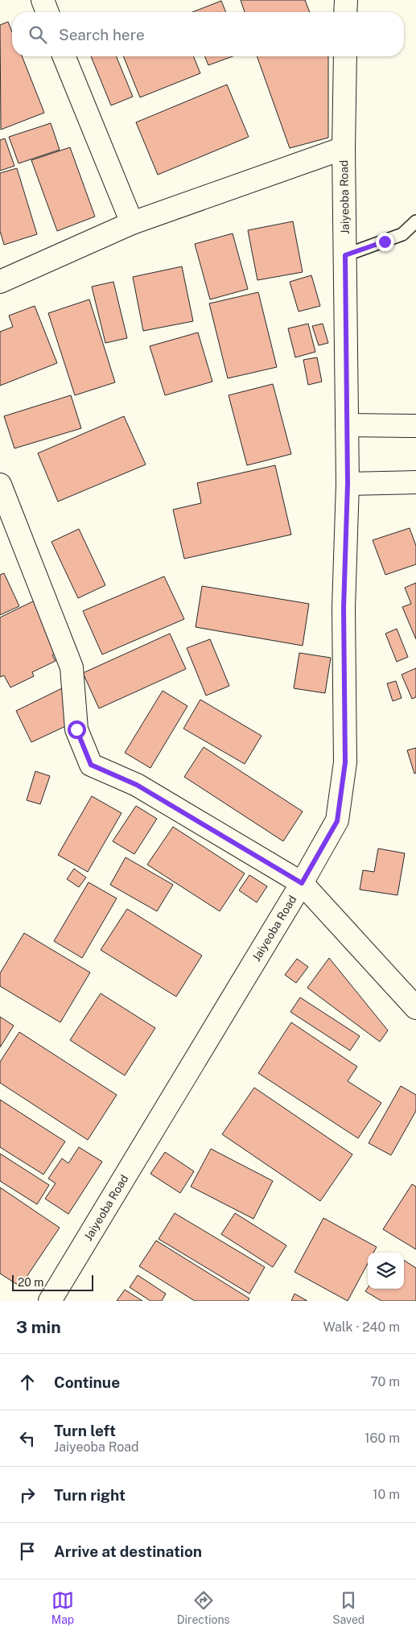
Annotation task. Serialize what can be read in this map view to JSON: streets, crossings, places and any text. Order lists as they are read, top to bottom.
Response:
{
  "streets": {
    "street": ["Jaiyeoba Road"]
  },
  "scale_bar": "20 m",
  "page": {
    "search": "Search here",
    "scale": "20 m",
    "heading": ["3 min", "Walk · 240 m"],
    "list": [
      ["Continue", "70 m"],
      ["Turn left", "Jaiyeoba Road", "160 m"],
      ["Turn right", "10 m"],
      "Arrive at destination"
    ],
    "nav": ["Map", "Directions", "Saved"]
  }
}
